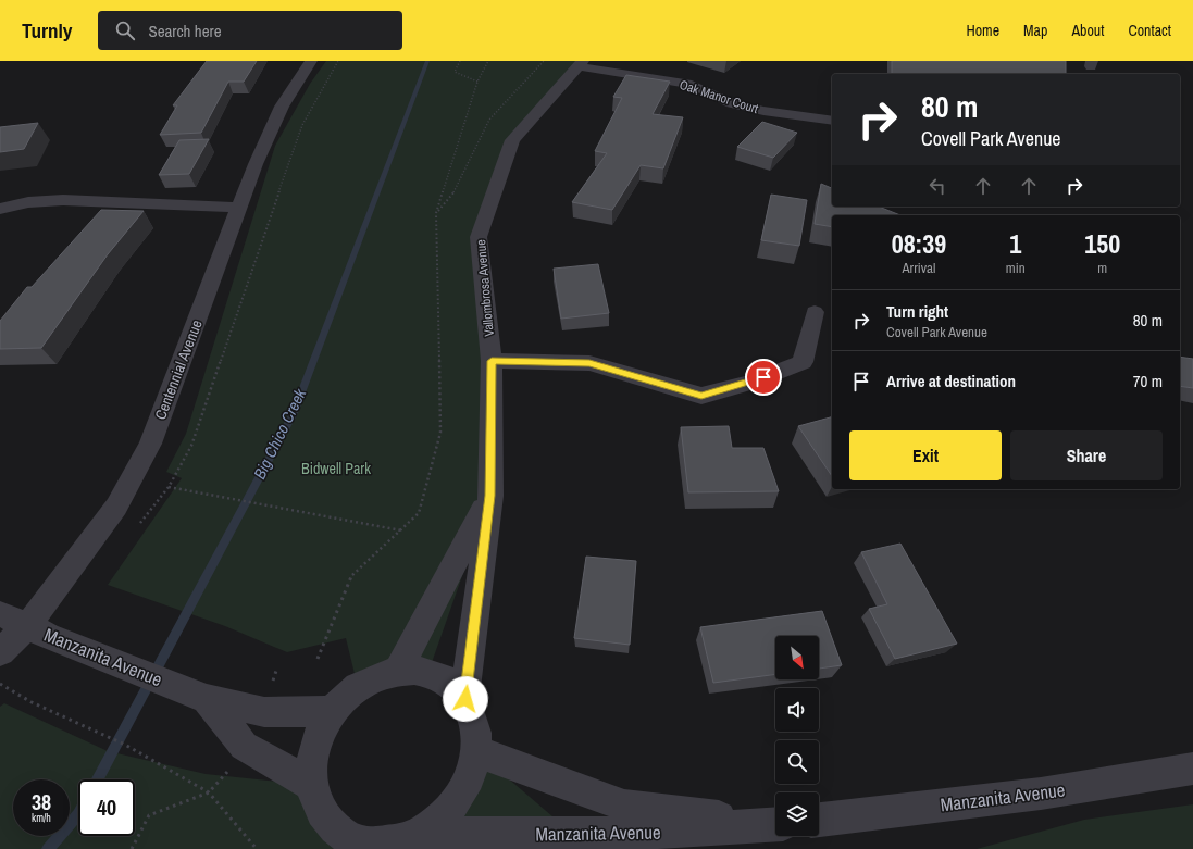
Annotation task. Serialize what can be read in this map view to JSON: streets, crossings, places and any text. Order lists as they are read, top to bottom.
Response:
{
  "streets": {
    "street": [
      "Oak Manor Court",
      "Vallombrosa Avenue",
      "Centennial Avenue",
      "Manzanita Avenue"
    ]
  },
  "crossings": [
    ["Oak Manor Court", "Vallombrosa Avenue"],
    ["Centennial Avenue", "Manzanita Avenue"]
  ],
  "water": ["Big Chico Creek"],
  "parks": ["Bidwell Park"],
  "north": "bottom right",
  "page": {
    "header": "Turnly",
    "search": "Search here",
    "nav": [
      "Home",
      "Map",
      "About",
      "Contact"
    ],
    "turn": ["80 m", "Covell Park Avenue"],
    "eta": [
      "08:39",
      "Arrival",
      "1",
      "min",
      "150",
      "m"
    ],
    "list": [
      {
        "name": "Turn right",
        "note": "Covell Park Avenue",
        "value": "80 m"
      },
      {
        "name": "Arrive at destination",
        "value": "70 m"
      }
    ],
    "buttons": ["Exit", "Share"],
    "speed": "38 km/h",
    "limit": "40"
  }
}
